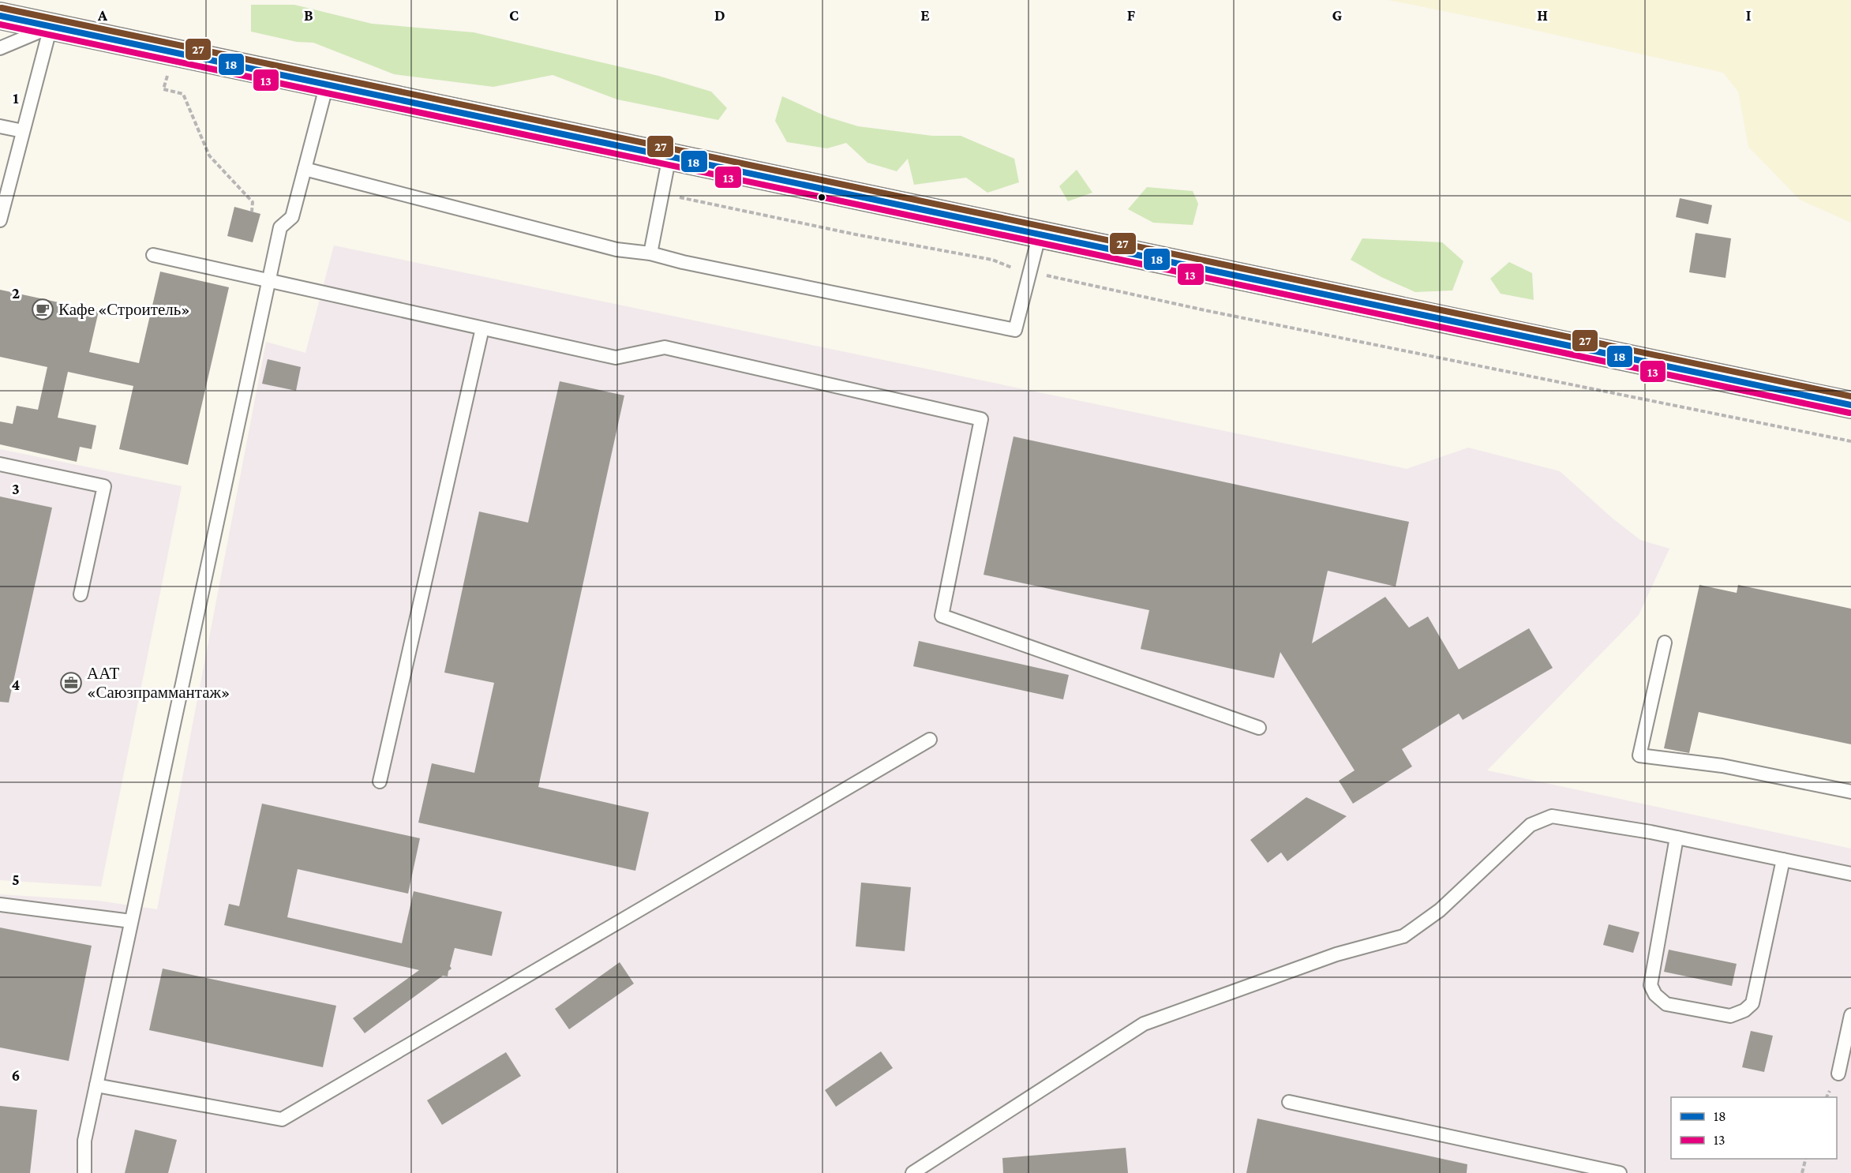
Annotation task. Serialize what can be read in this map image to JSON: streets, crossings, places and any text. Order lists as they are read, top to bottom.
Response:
{
  "places": {
    "cafe": ["Кафе «Строитель»"],
    "office": ["ААТ «Саюзпраммантаж»"]
  },
  "lines": ["transit line 27", "transit line 18", "transit line 13"],
  "legend": ["18", "13"],
  "grid": {
    "columns": [
      "A",
      "B",
      "C",
      "D",
      "E",
      "F",
      "G",
      "H",
      "I"
    ],
    "rows": [
      "1",
      "2",
      "3",
      "4",
      "5",
      "6"
    ]
  }
}
